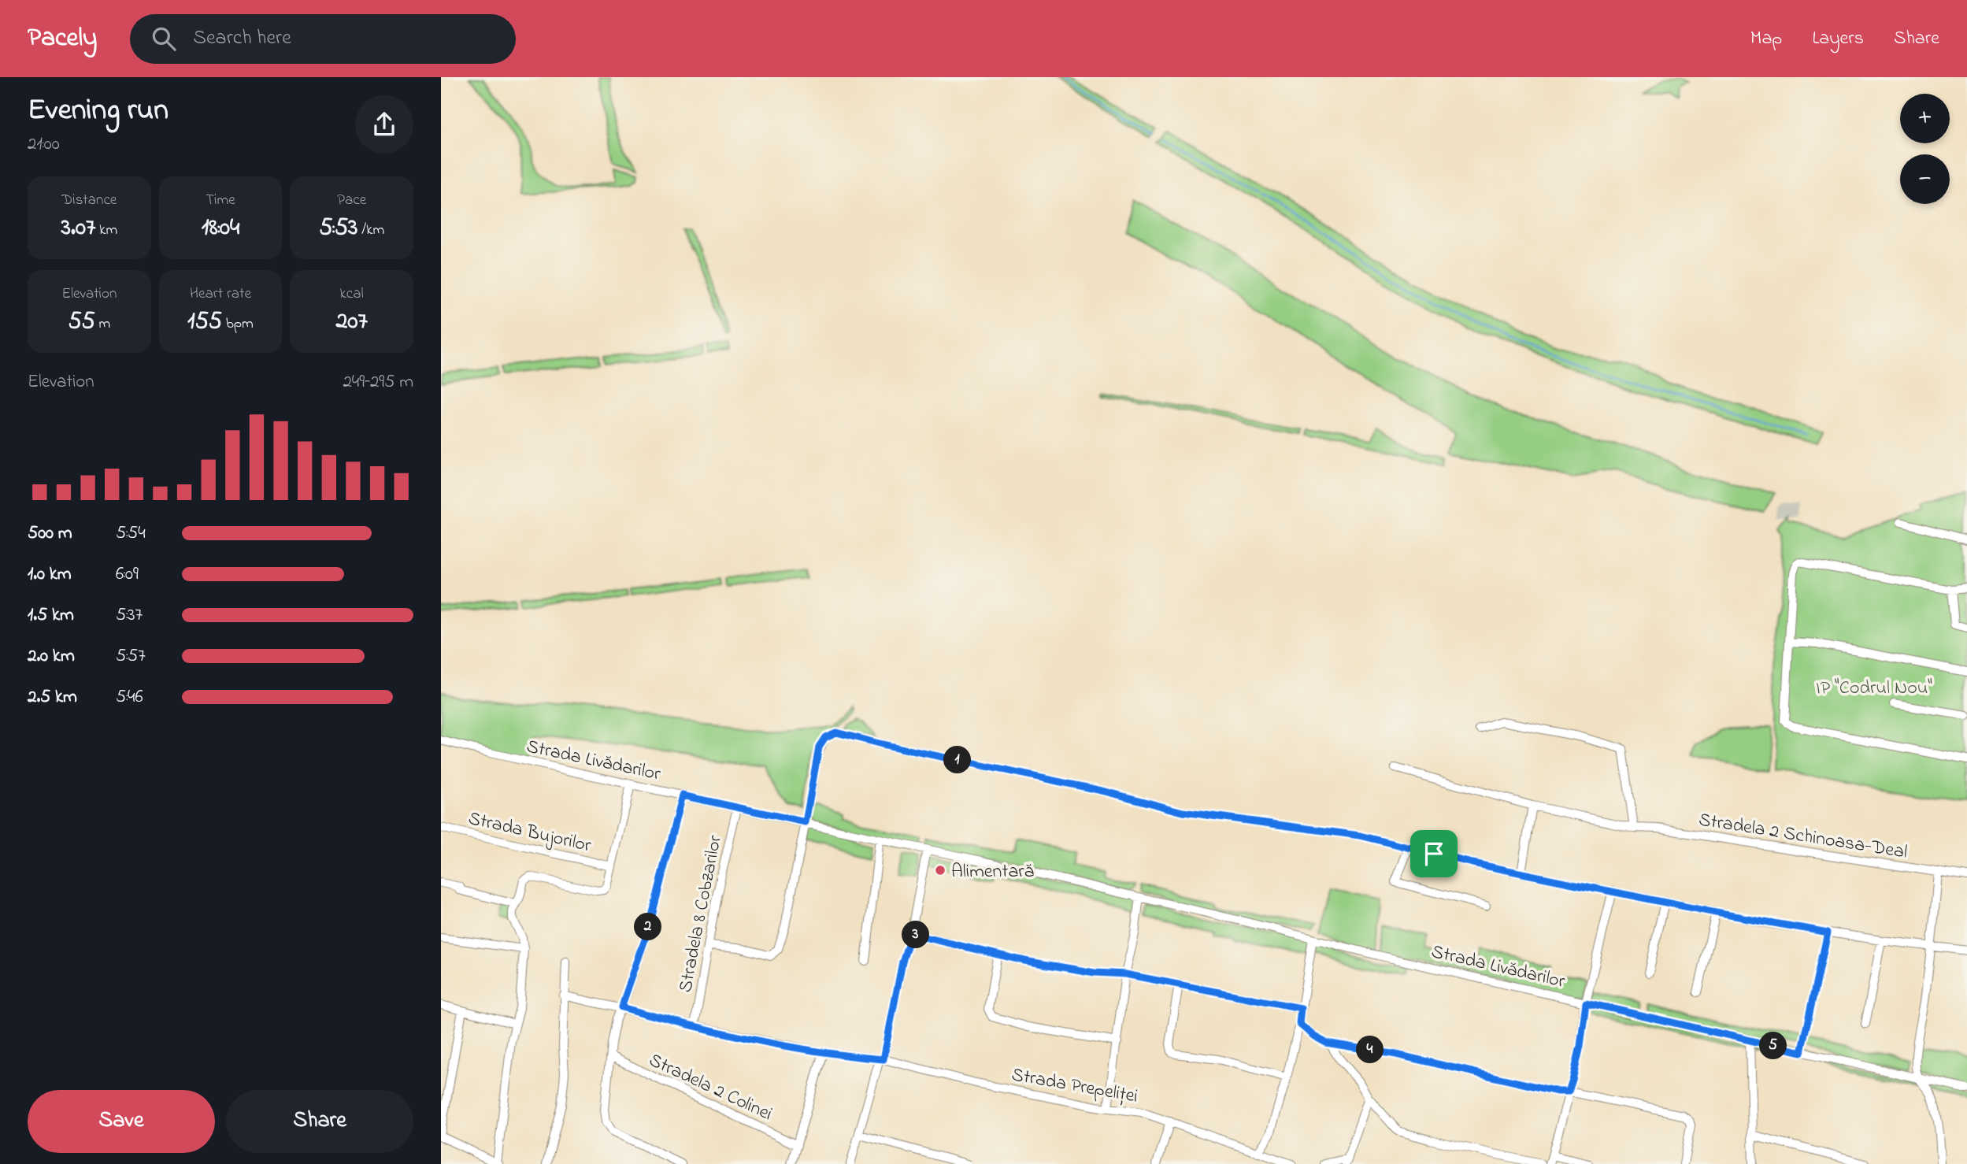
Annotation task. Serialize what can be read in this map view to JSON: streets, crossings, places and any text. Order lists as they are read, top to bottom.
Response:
{
  "streets": {
    "street": [
      "Strada Livădarilor",
      "Strada Bujorilor",
      "Stradela 2 Schinoasa-Deal",
      "Stradela 8 Cobzarilor",
      "Strada Prepeliței",
      "Stradela 2 Colinei"
    ]
  },
  "crossings": [
    ["Strada Livădarilor", "Stradela 8 Cobzarilor"],
    ["Stradela 8 Cobzarilor", "Strada Prepeliței"]
  ],
  "parks": ["IP \"Codrul Nou\""],
  "places": ["Alimentară"],
  "page": {
    "header": "Pacely",
    "search": "Search here",
    "nav": ["Map", "Layers", "Share"],
    "heading": ["Evening run", "21:00"],
    "map_buttons": ["+", "−"],
    "stats": [
      ["Distance", "3.07 km"],
      ["Time", "18:04"],
      ["Pace", "5:53 /km"],
      ["Elevation", "55 m"],
      ["Heart rate", "155 bpm"],
      ["kcal", "207"]
    ],
    "chart": ["Elevation", "249–295 m"],
    "list": [
      {
        "name": "500 m",
        "note": "5:54"
      },
      {
        "name": "1.0 km",
        "note": "6:09"
      },
      {
        "name": "1.5 km",
        "note": "5:37"
      },
      {
        "name": "2.0 km",
        "note": "5:57"
      },
      {
        "name": "2.5 km",
        "note": "5:46"
      }
    ],
    "pins": [
      "1",
      "2",
      "3",
      "5",
      "4"
    ],
    "buttons": ["Save", "Share"]
  }
}
